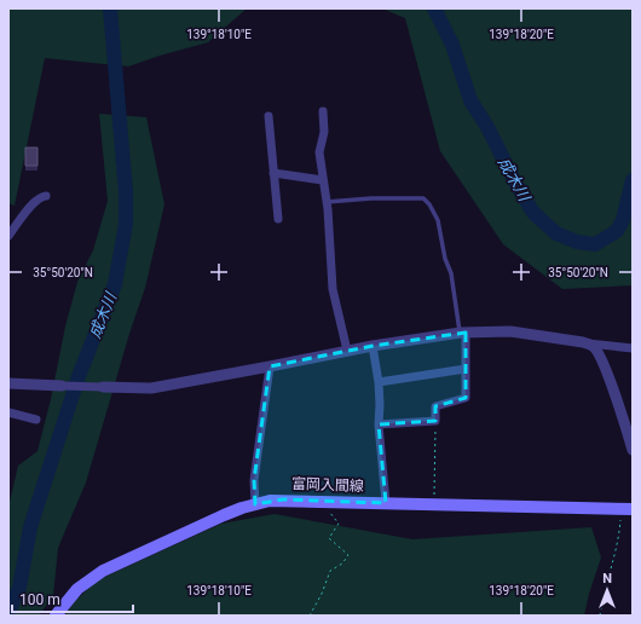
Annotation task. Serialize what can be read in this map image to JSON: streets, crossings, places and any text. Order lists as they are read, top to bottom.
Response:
{
  "streets": {
    "main road": ["富岡入間線"]
  },
  "water": ["成木川"],
  "scale_bar": "100 m",
  "north": "top",
  "coordinates": ["139°18'10\"E", "139°18'20\"E", "35°50'20\"N"]
}
